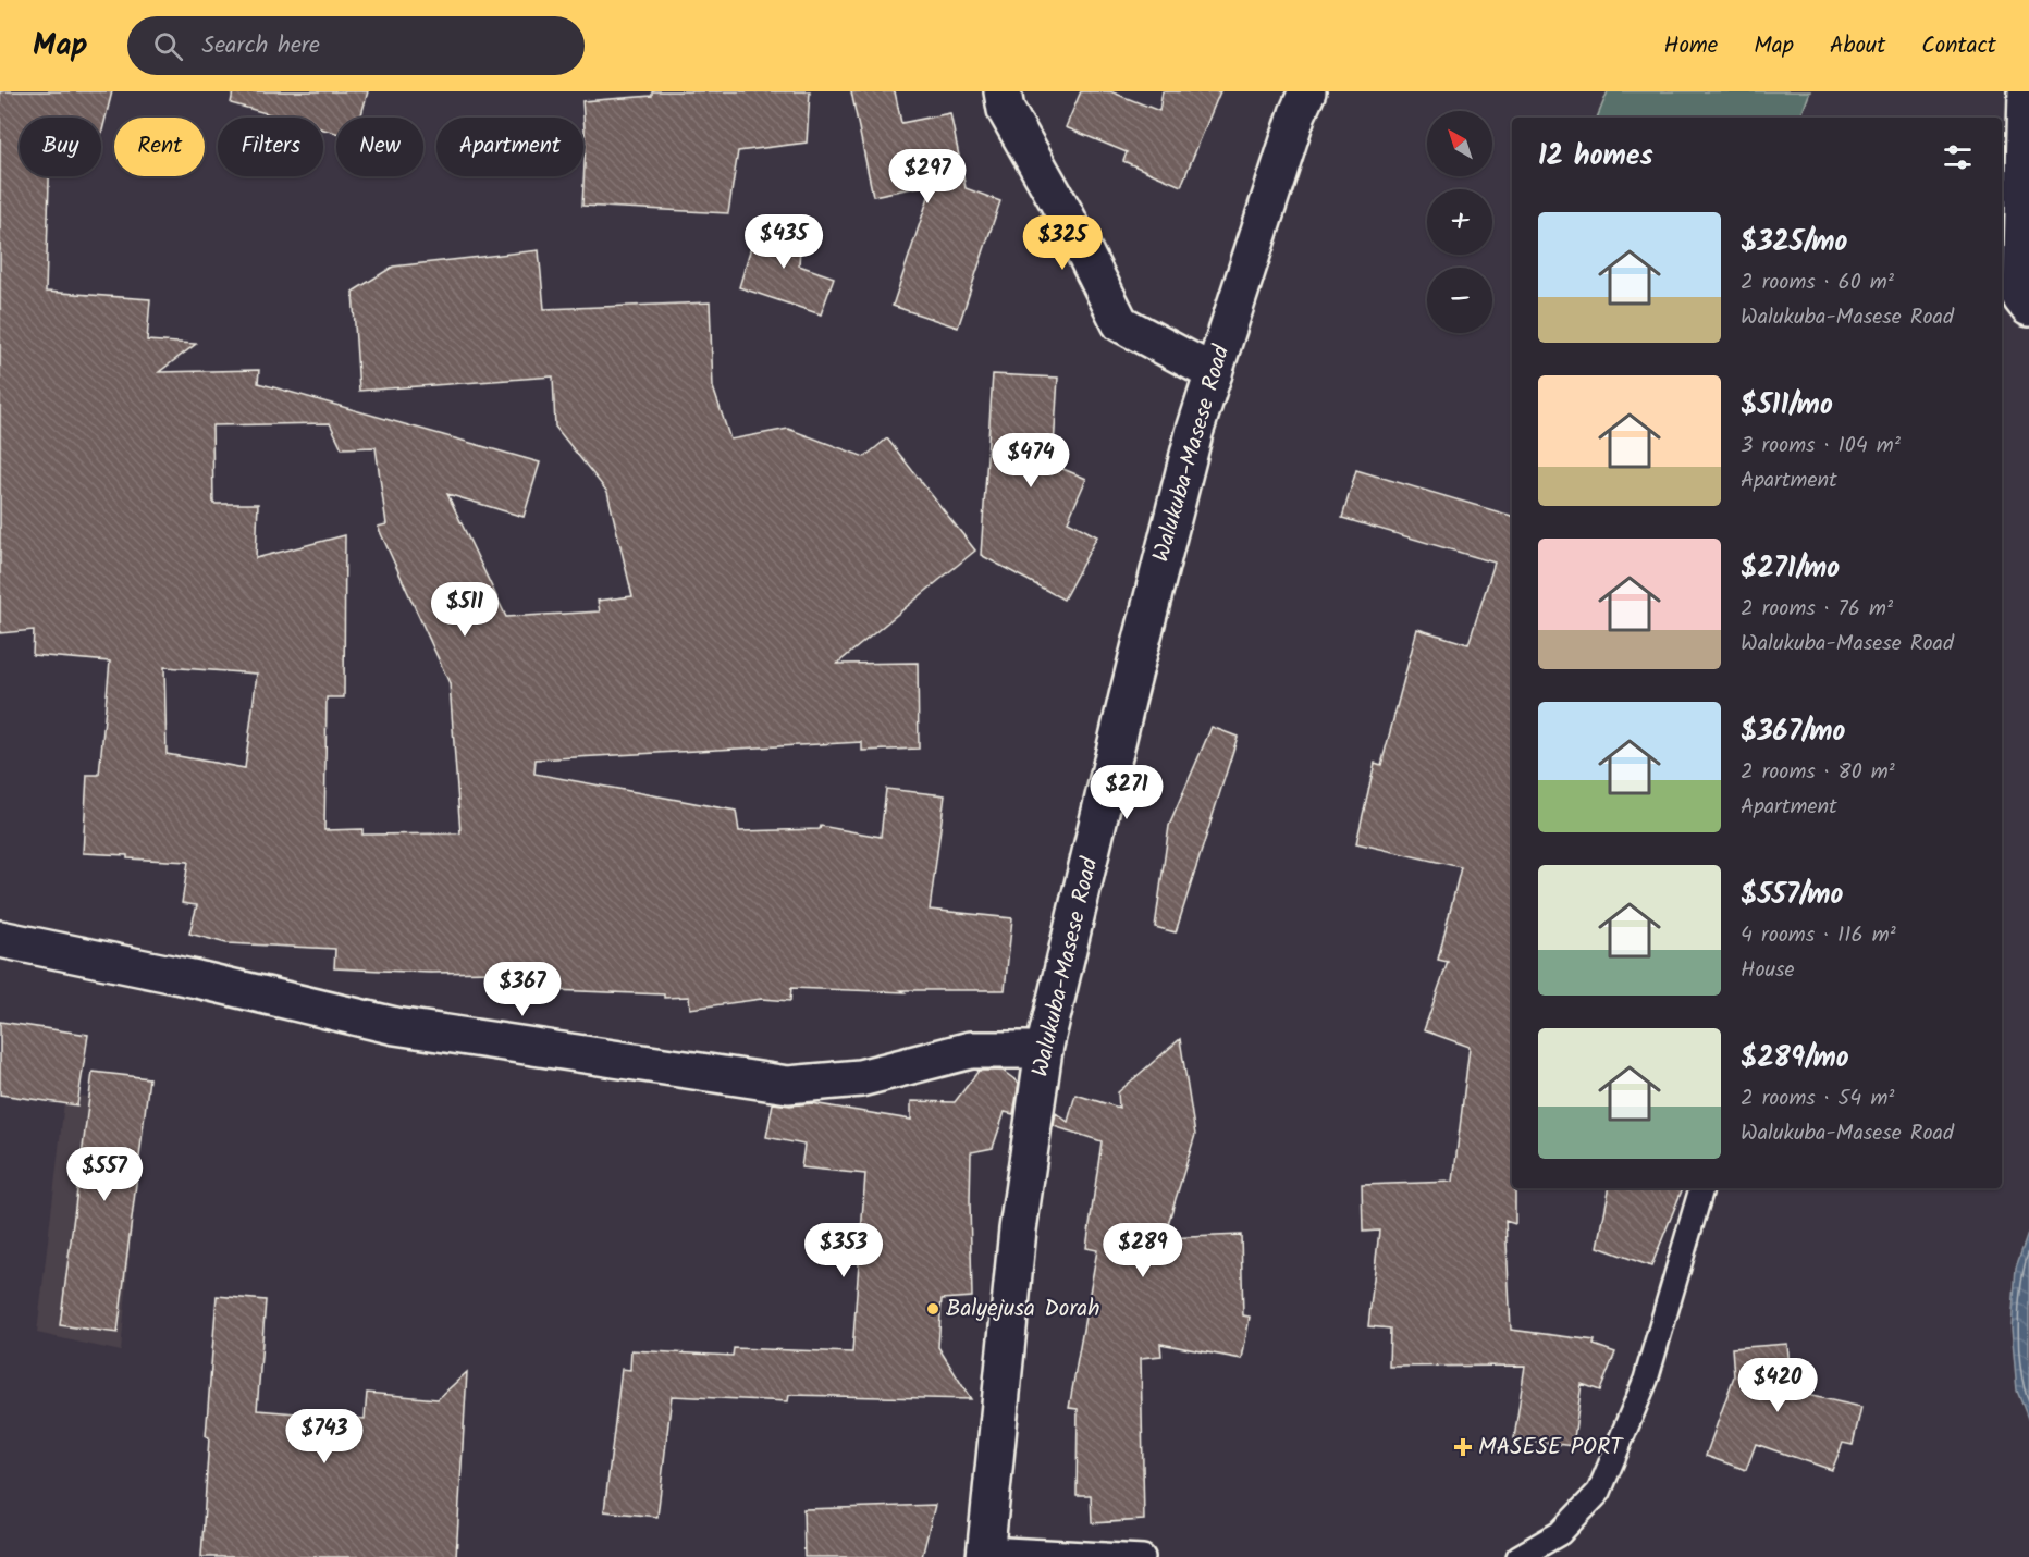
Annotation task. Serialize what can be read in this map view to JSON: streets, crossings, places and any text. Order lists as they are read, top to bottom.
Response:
{
  "streets": {
    "street": ["Walukuba-Masese Road"]
  },
  "places": {
    "other": ["Balyejusa Dorah"],
    "health": ["MASESE PORT"]
  },
  "north": "top left",
  "page": {
    "header": "Map",
    "search": "Search here",
    "nav": [
      "Home",
      "Map",
      "About",
      "Contact"
    ],
    "map_buttons": ["+", "−"],
    "chip": [
      "Buy",
      "Rent",
      "Filters",
      "New",
      "Apartment"
    ],
    "heading": "12 homes",
    "price": [
      "$297",
      "$435",
      "$325",
      "$474",
      "$511",
      "$271",
      "$367",
      "$557",
      "$353",
      "$289",
      "$420",
      "$743"
    ],
    "list": [
      {
        "name": "$325/mo",
        "note": "2 rooms · 60 m² · Walukuba-Masese Road"
      },
      {
        "name": "$511/mo",
        "note": "3 rooms · 104 m² · Apartment"
      },
      {
        "name": "$271/mo",
        "note": "2 rooms · 76 m² · Walukuba-Masese Road"
      },
      {
        "name": "$367/mo",
        "note": "2 rooms · 80 m² · Apartment"
      },
      {
        "name": "$557/mo",
        "note": "4 rooms · 116 m² · House"
      },
      {
        "name": "$289/mo",
        "note": "2 rooms · 54 m² · Walukuba-Masese Road"
      }
    ]
  }
}
